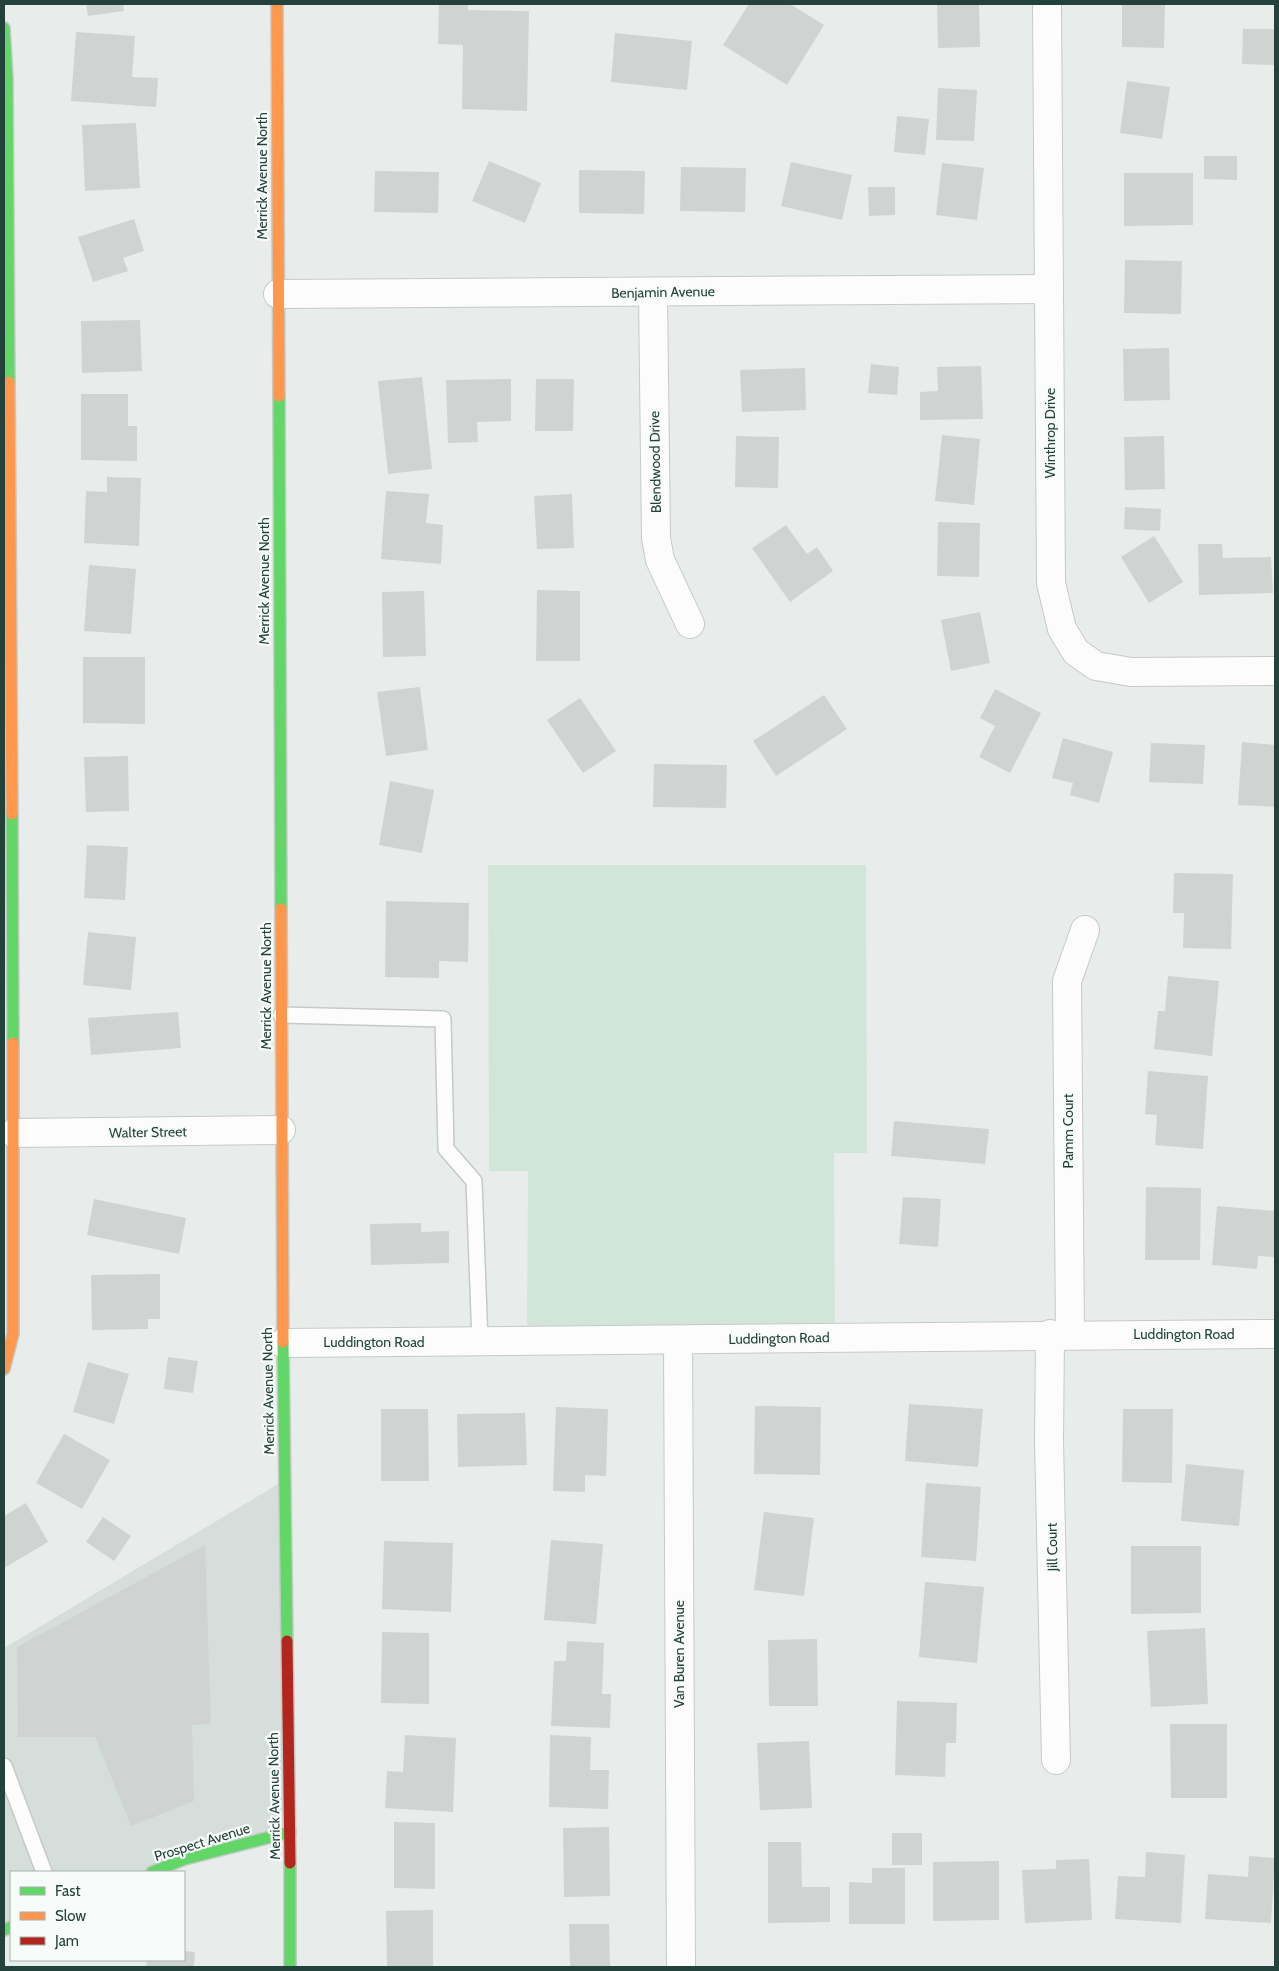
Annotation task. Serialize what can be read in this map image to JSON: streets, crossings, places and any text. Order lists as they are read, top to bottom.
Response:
{
  "streets": {
    "main road": ["Merrick Avenue North", "Prospect Avenue"],
    "street": [
      "Benjamin Avenue",
      "Winthrop Drive",
      "Blendwood Drive",
      "Pamm Court",
      "Walter Street",
      "Luddington Road",
      "Jill Court",
      "Van Buren Avenue"
    ]
  },
  "crossings": [
    ["Merrick Avenue North", "Benjamin Avenue"],
    ["Merrick Avenue North", "Walter Street"],
    ["Merrick Avenue North", "Luddington Road"],
    ["Merrick Avenue North", "Prospect Avenue"],
    ["Benjamin Avenue", "Winthrop Drive"],
    ["Benjamin Avenue", "Blendwood Drive"],
    ["Pamm Court", "Luddington Road"],
    ["Pamm Court", "Jill Court"],
    ["Luddington Road", "Jill Court"],
    ["Luddington Road", "Van Buren Avenue"]
  ],
  "legend": ["Fast", "Slow", "Jam"]
}
